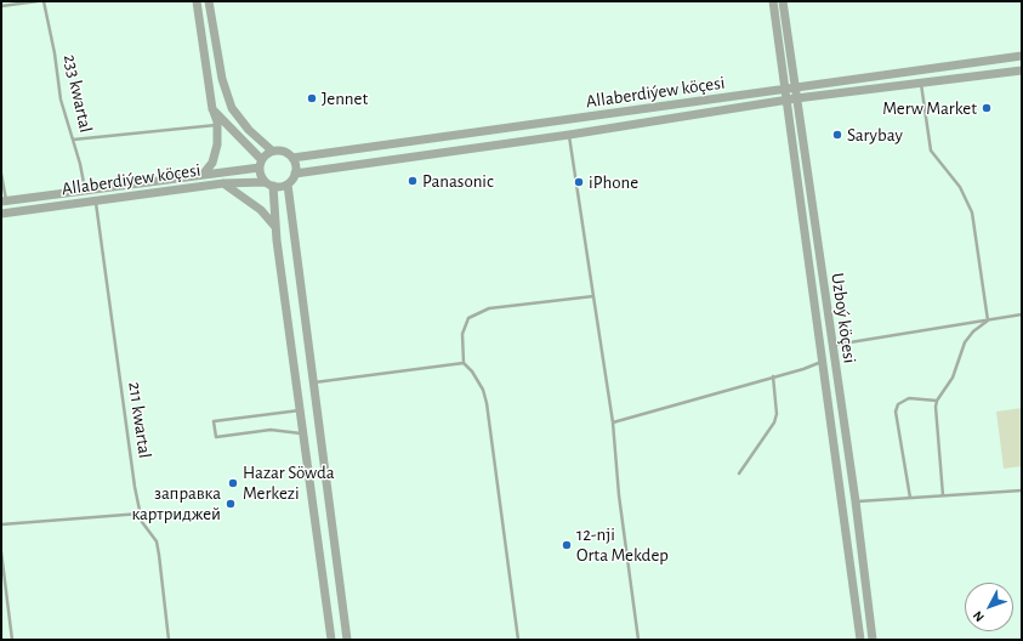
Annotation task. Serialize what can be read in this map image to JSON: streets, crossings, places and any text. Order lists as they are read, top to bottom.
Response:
{
  "streets": {
    "street": ["Allaberdiýew köçesi", "Uzboý köçesi"],
    "lane": ["233 kwartal", "211 kwartal"]
  },
  "crossings": [
    ["Allaberdiýew köçesi", "233 kwartal"],
    ["Allaberdiýew köçesi", "Uzboý köçesi"],
    ["Allaberdiýew köçesi", "211 kwartal"]
  ],
  "places": [
    "Jennet",
    "Merw Market",
    "Sarybay",
    "Panasonic",
    "iPhone",
    "Hazar Söwda Merkezi",
    "заправка картриджей",
    "12-nji Orta Mekdep"
  ],
  "north": "bottom left"
}
